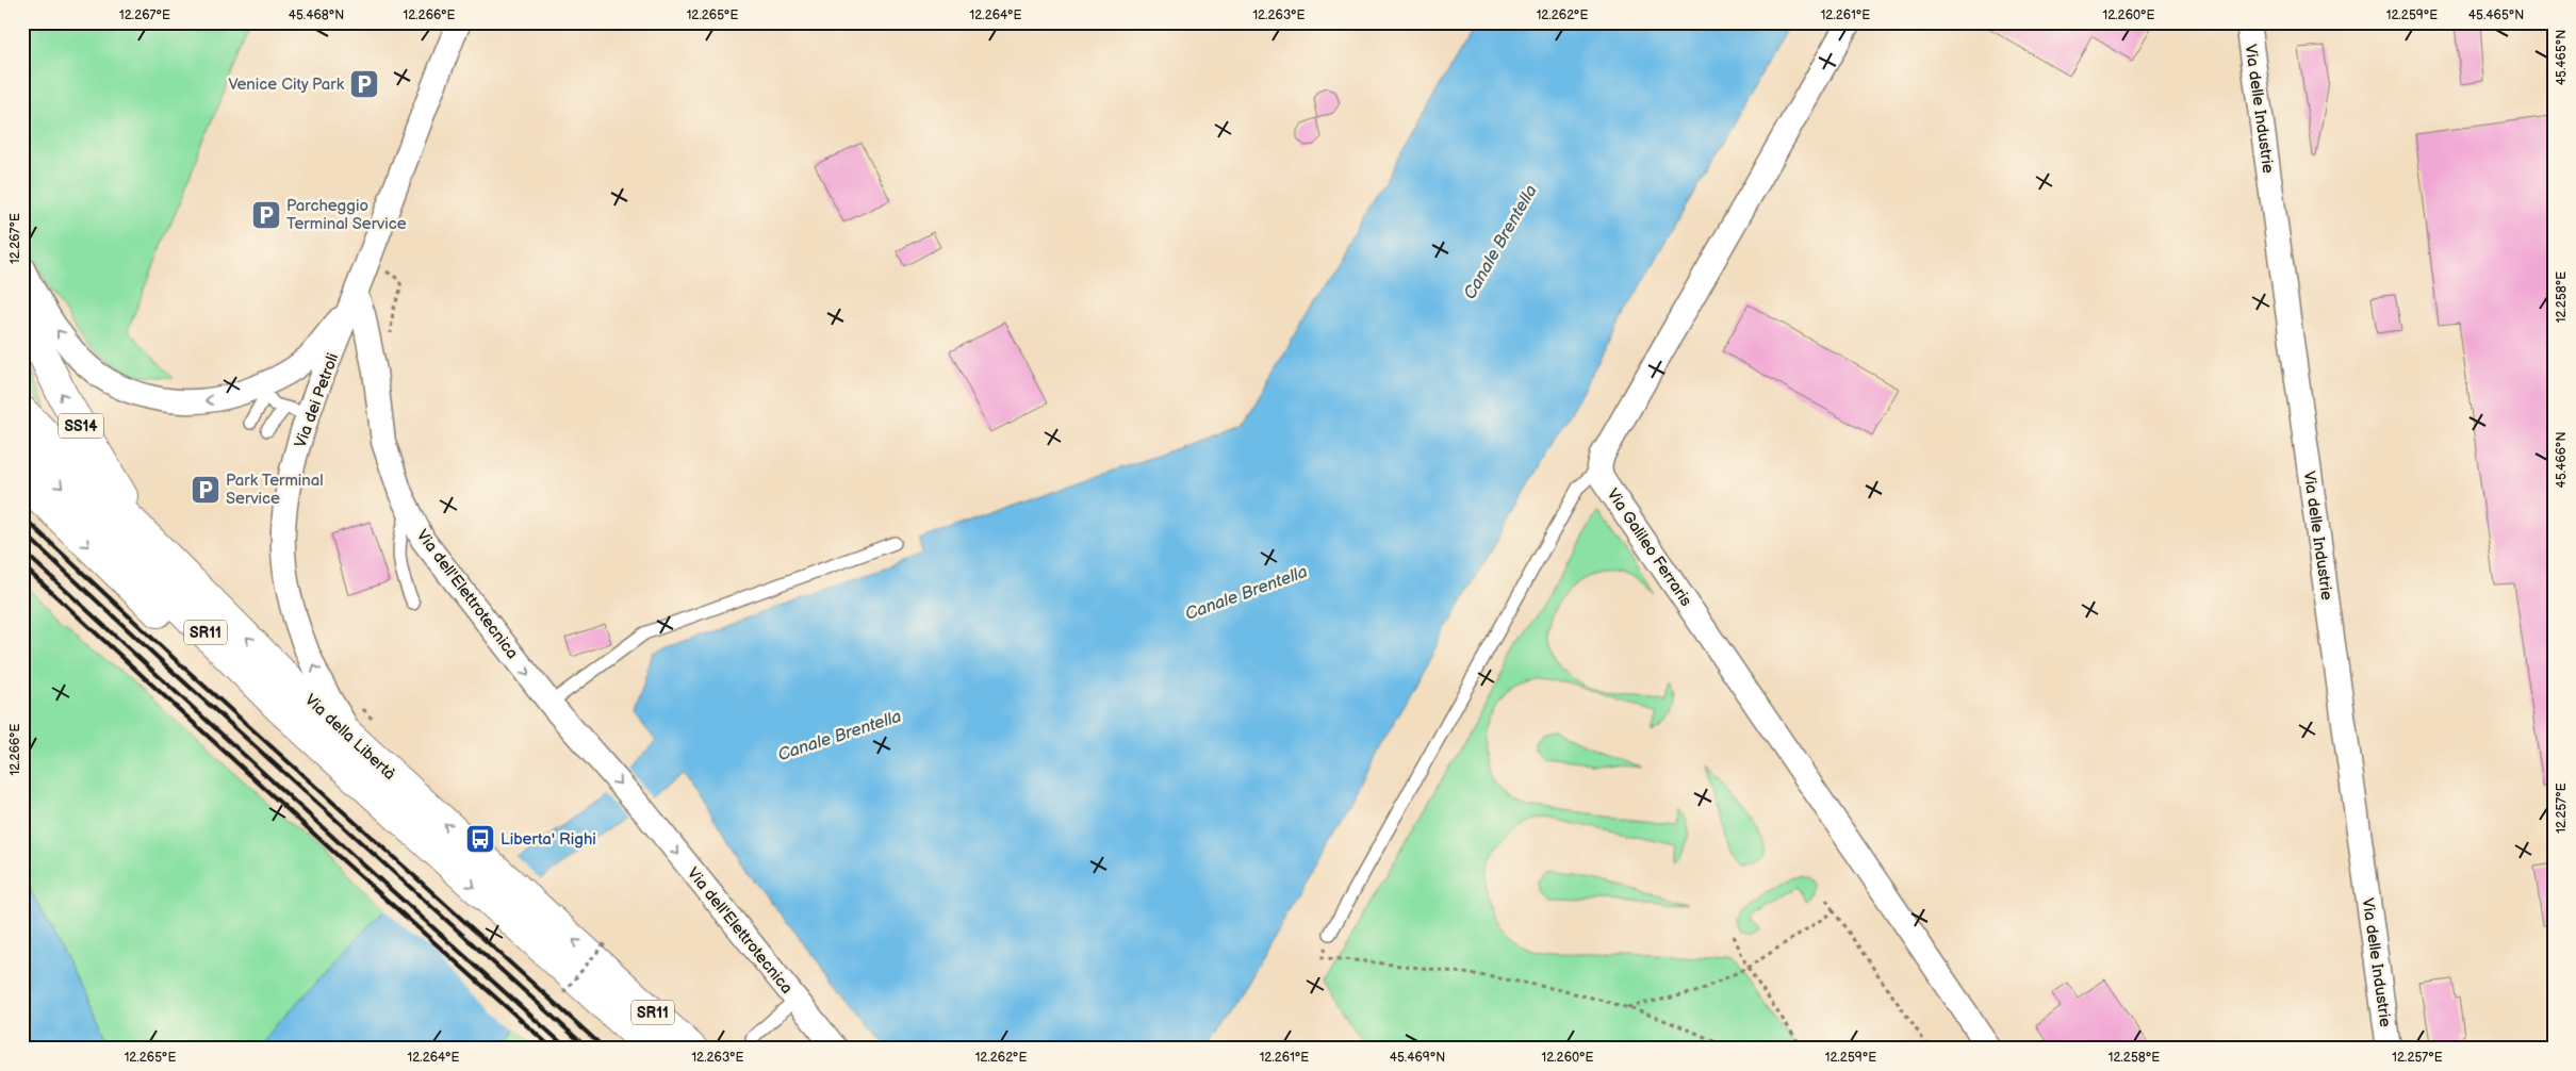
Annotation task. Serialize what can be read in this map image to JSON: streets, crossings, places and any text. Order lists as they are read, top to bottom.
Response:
{
  "streets": {
    "highway": ["SS14", "SR11", "Via della Libertà"],
    "street": [
      "Via delle Industrie",
      "Via dei Petroli",
      "Via Galileo Ferraris",
      "Via dell'Elettrotecnica"
    ]
  },
  "crossings": [
    ["Via dei Petroli", "Via dell'Elettrotecnica"],
    ["Via dei Petroli", "Via della Libertà"],
    ["SS14", "Via della Libertà"]
  ],
  "one_way": ["Via dei Petroli", "Via dell'Elettrotecnica"],
  "water": ["Canale Brentella"],
  "places": {
    "parking": ["Venice City Park", "Parcheggio Terminal Service", "Park Terminal Service"],
    "bus stop": ["Liberta' Righi"]
  },
  "coordinates": [
    "12.267°E",
    "45.468°N",
    "12.266°E",
    "12.265°E",
    "12.264°E",
    "12.263°E",
    "12.262°E",
    "12.261°E",
    "12.260°E",
    "12.259°E",
    "45.465°N",
    "12.258°E",
    "45.466°N",
    "12.257°E",
    "45.469°N"
  ]
}
